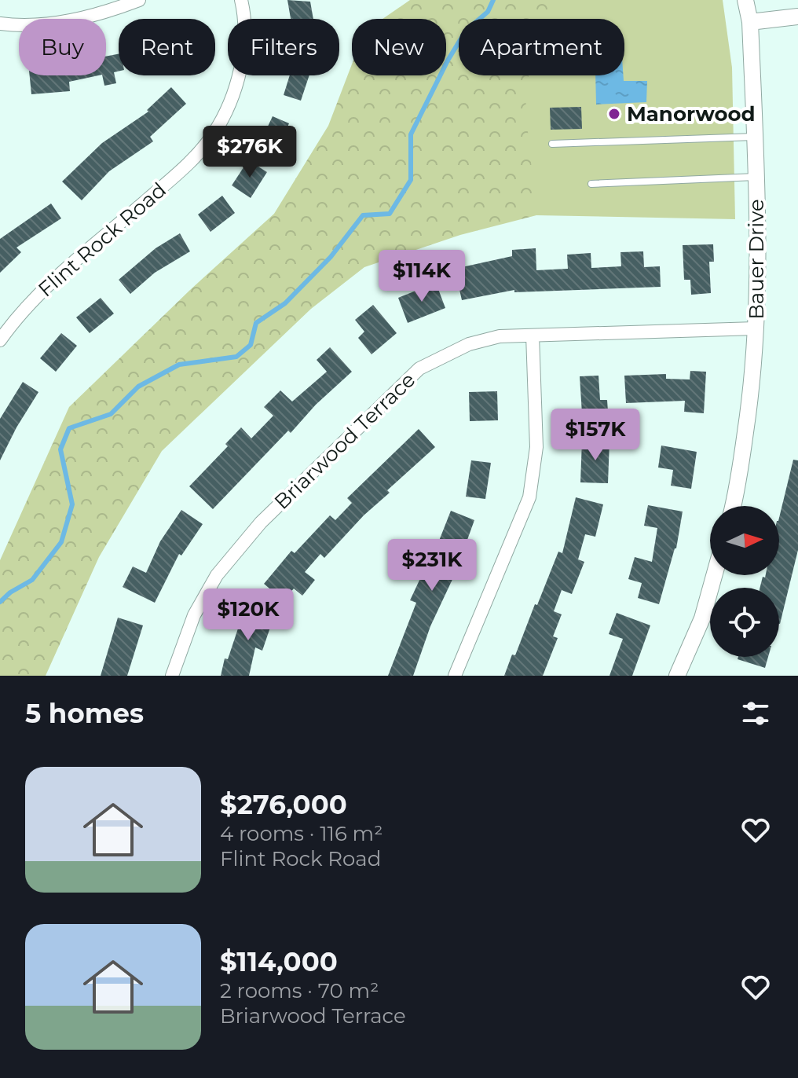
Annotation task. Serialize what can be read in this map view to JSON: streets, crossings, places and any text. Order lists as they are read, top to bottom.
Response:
{
  "streets": {
    "street": ["Flint Rock Road", "Bauer Drive", "Briarwood Terrace"]
  },
  "crossings": [
    ["Bauer Drive", "Briarwood Terrace"]
  ],
  "places": ["Manorwood"],
  "north": "right",
  "page": {
    "chip": [
      "Buy",
      "Rent",
      "Filters",
      "New",
      "Apartment"
    ],
    "price": [
      "$276K",
      "$114K",
      "$157K",
      "$231K",
      "$120K"
    ],
    "heading": "5 homes",
    "list": [
      {
        "name": "$276,000",
        "note": "4 rooms · 116 m² · Flint Rock Road"
      },
      {
        "name": "$114,000",
        "note": "2 rooms · 70 m² · Briarwood Terrace"
      }
    ]
  }
}
